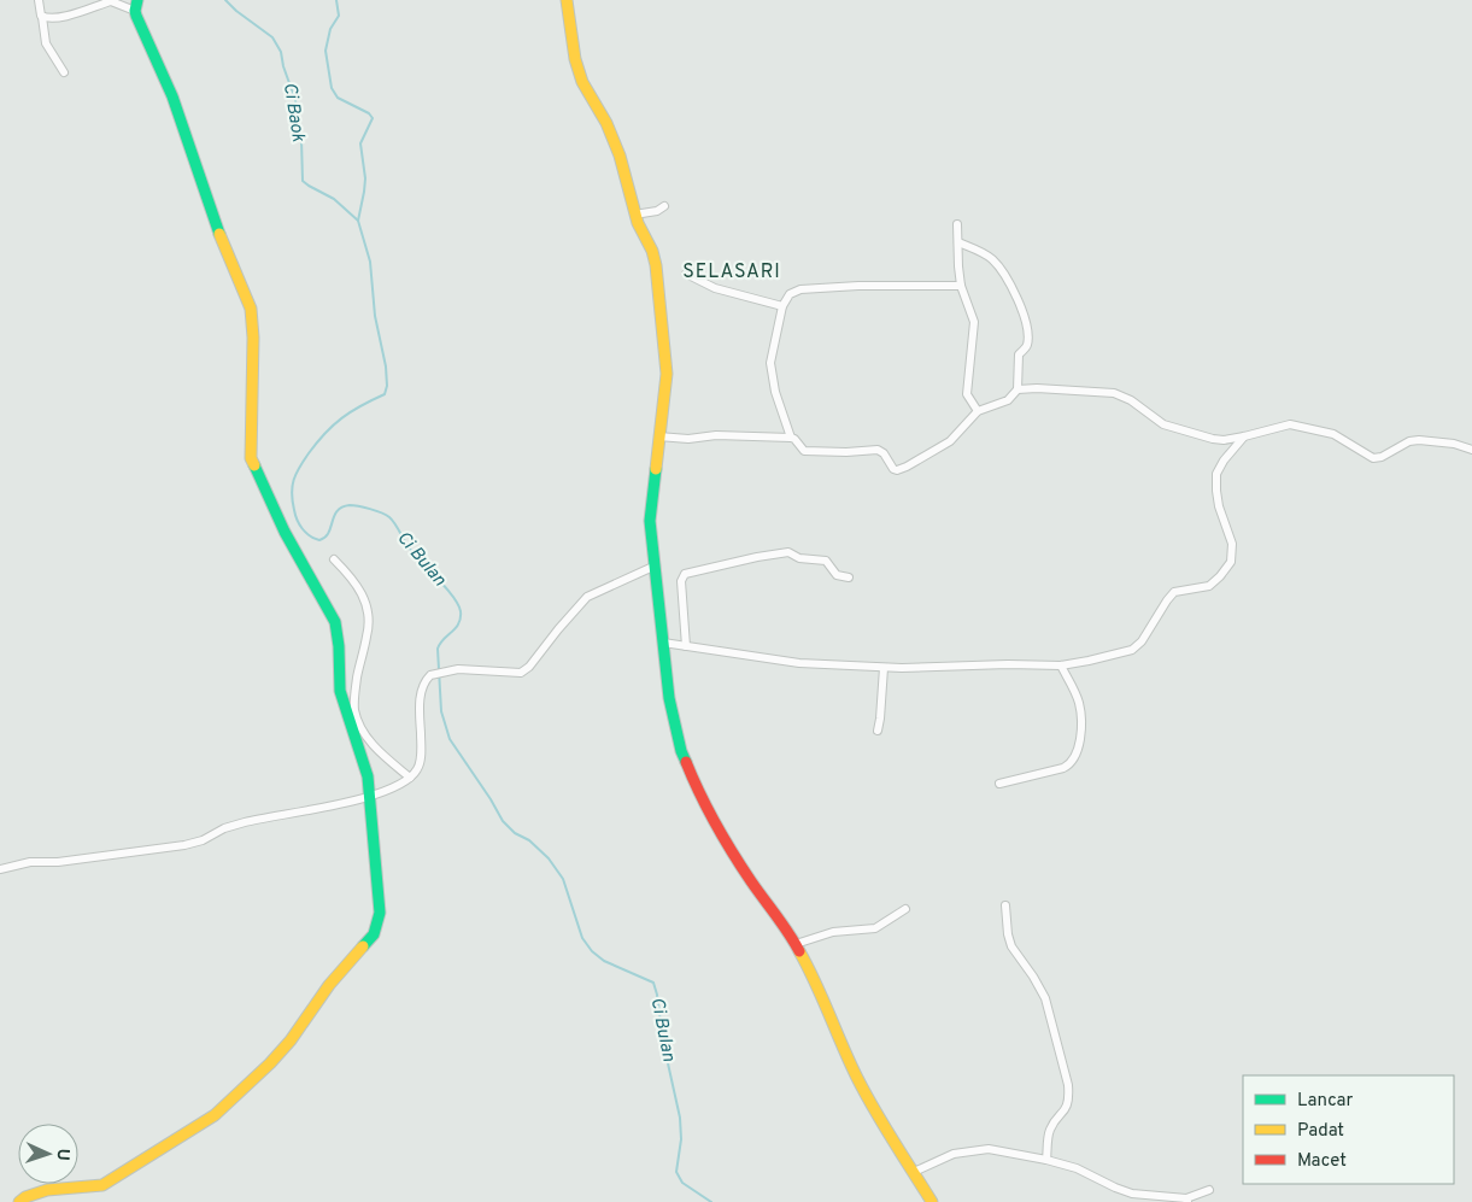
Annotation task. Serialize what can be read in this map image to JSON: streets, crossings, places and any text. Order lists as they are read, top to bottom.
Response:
{
  "districts": ["SELASARI"],
  "water": ["Ci Baok", "Ci Bulan"],
  "legend": ["Lancar", "Padat", "Macet"],
  "north": "right"
}
